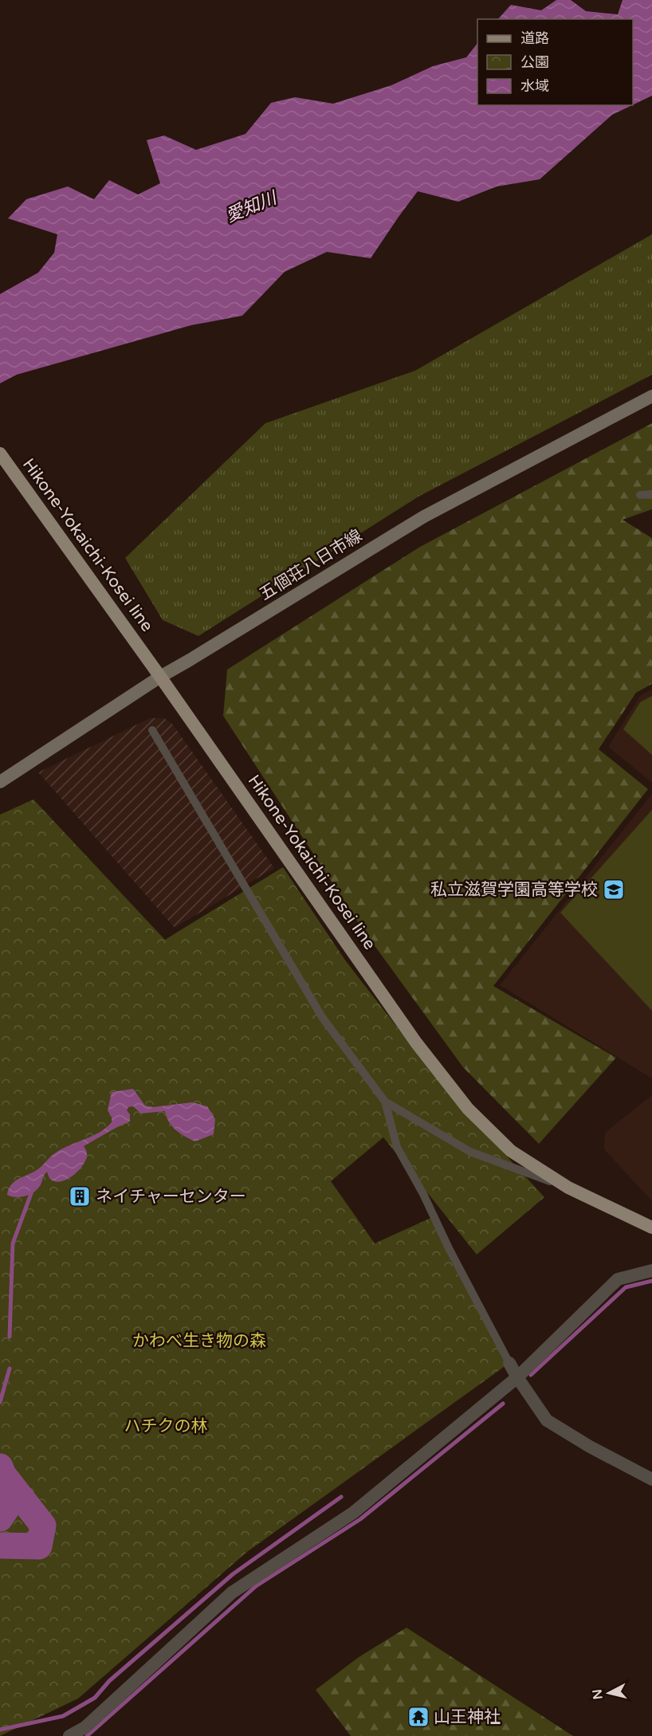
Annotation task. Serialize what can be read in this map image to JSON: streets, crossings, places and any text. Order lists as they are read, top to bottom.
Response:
{
  "streets": {
    "main road": ["Hikone-Yokaichi-Kosei line", "五個荘八日市線"]
  },
  "crossings": [
    ["Hikone-Yokaichi-Kosei line", "五個荘八日市線"]
  ],
  "water": ["愛知川"],
  "parks": ["かわべ生き物の森", "ハチクの林"],
  "places": {
    "school or university": ["私立滋賀学園高等学校"],
    "building": ["ネイチャーセンター"],
    "temple": ["山王神社"]
  },
  "legend": ["道路", "公園", "水域"],
  "north": "left"
}
